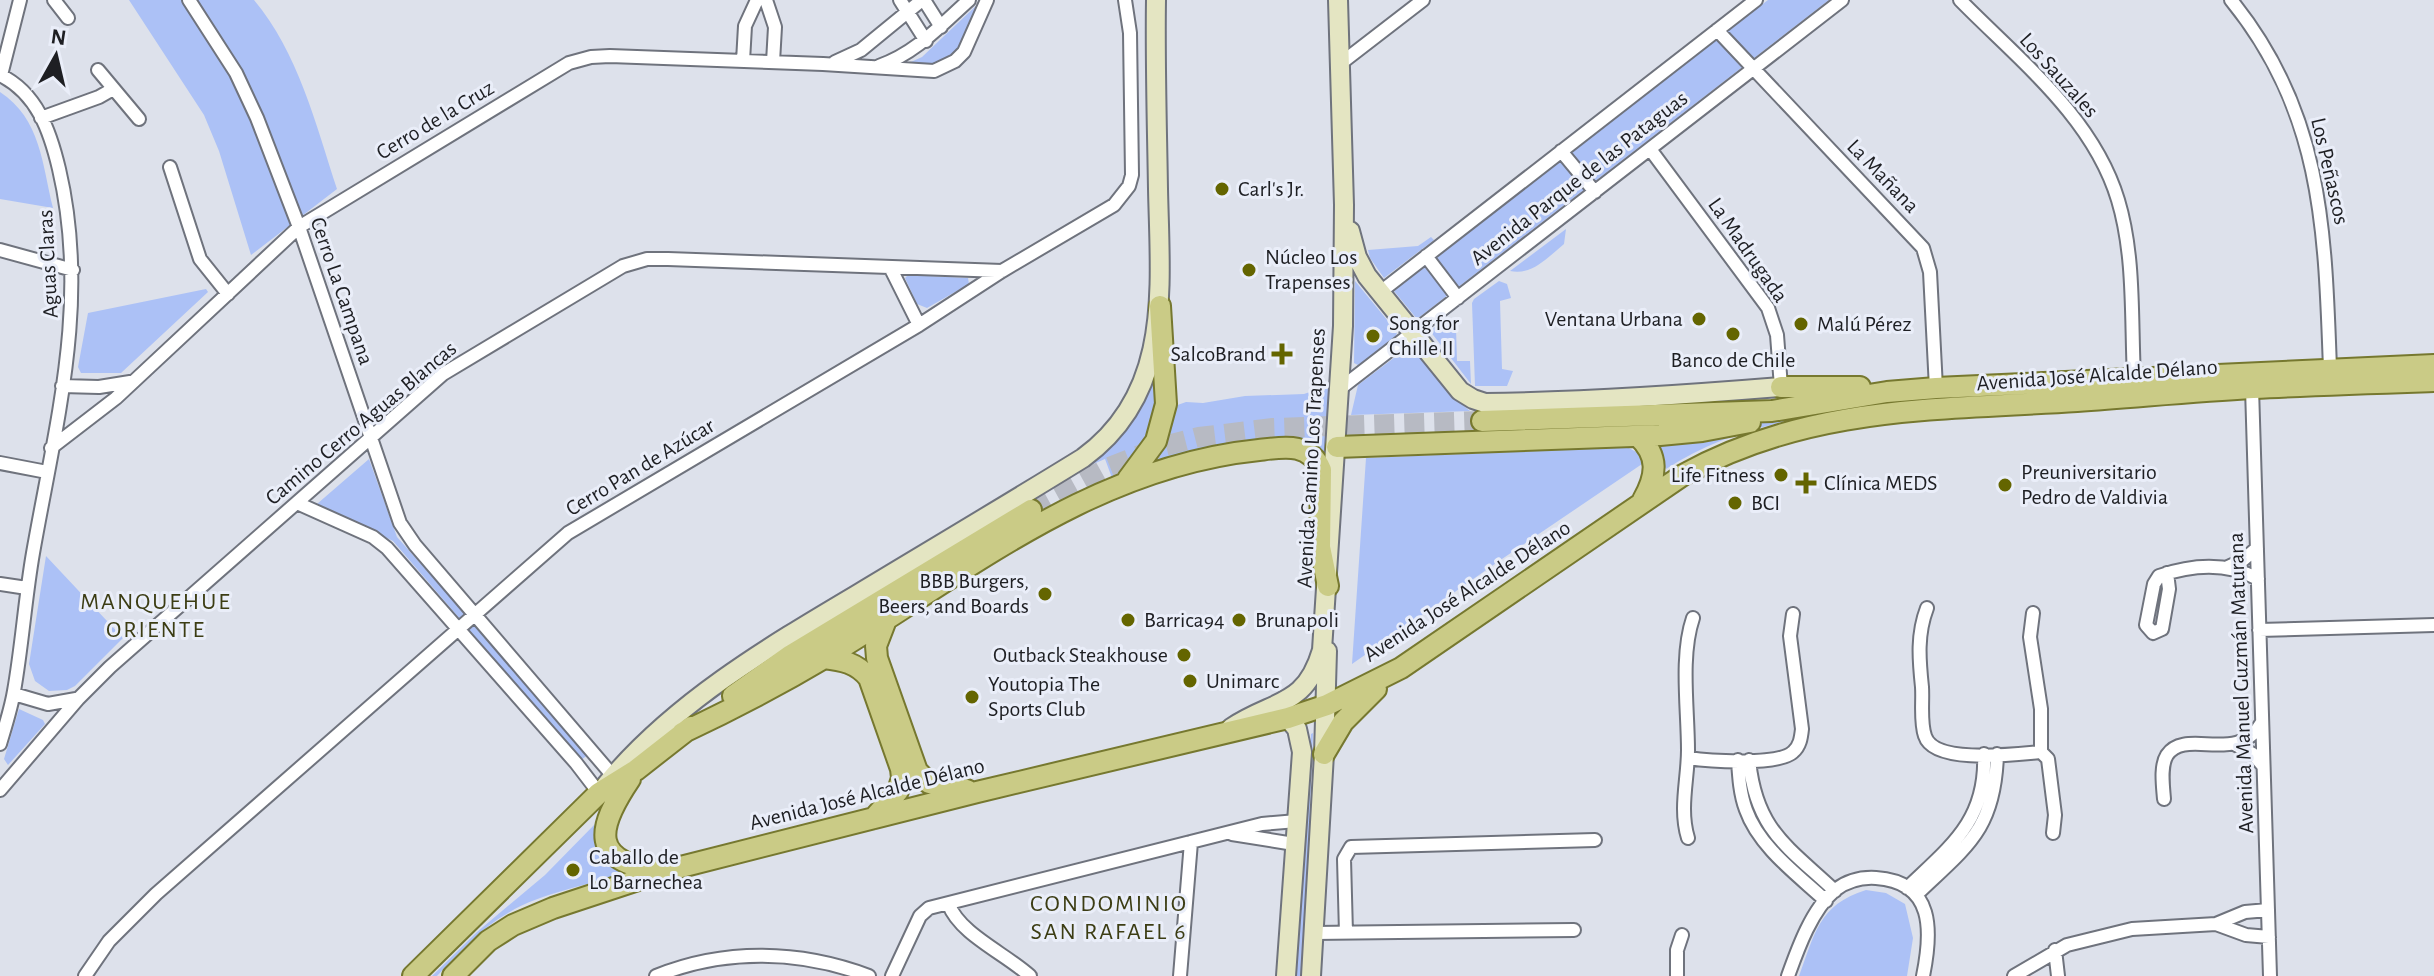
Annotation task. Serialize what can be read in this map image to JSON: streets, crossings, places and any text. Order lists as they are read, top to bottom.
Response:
{
  "streets": {
    "main road": ["Avenida José Alcalde Délano", "Avenida Camino Los Trapenses"],
    "street": [
      "Los Sauzales",
      "Cerro de la Cruz",
      "Los Peñascos",
      "La Mañana",
      "Avenida Parque de las Pataguas",
      "La Madrugada",
      "Aguas Claras",
      "Cerro La Campana",
      "Camino Cerro Aguas Blancas",
      "Cerro Pan de Azúcar",
      "Avenida Manuel Guzmán Maturana"
    ]
  },
  "crossings": [
    ["Los Sauzales", "Avenida José Alcalde Délano"],
    ["Cerro de la Cruz", "Aguas Claras"],
    ["Cerro de la Cruz", "Cerro La Campana"],
    ["Los Peñascos", "Avenida José Alcalde Délano"],
    ["La Mañana", "Avenida Parque de las Pataguas"],
    ["La Mañana", "Avenida José Alcalde Délano"],
    ["Avenida Parque de las Pataguas", "La Madrugada"],
    ["Avenida Parque de las Pataguas", "Avenida Camino Los Trapenses"],
    ["Cerro La Campana", "Camino Cerro Aguas Blancas"],
    ["Cerro La Campana", "Cerro Pan de Azúcar"],
    ["Avenida José Alcalde Délano", "Avenida Camino Los Trapenses"],
    ["Avenida José Alcalde Délano", "Avenida Manuel Guzmán Maturana"],
    ["Camino Cerro Aguas Blancas", "Cerro Pan de Azúcar"]
  ],
  "districts": ["MANQUEHUE ORIENTE", "CONDOMINIO SAN RAFAEL 6"],
  "places": {
    "other": [
      "Carl's Jr.",
      "Núcleo Los Trapenses",
      "Ventana Urbana",
      "Malú Pérez",
      "Banco de Chile",
      "Song for Chille II",
      "Life Fitness",
      "Preuniversitario Pedro de Valdivia",
      "BCI",
      "BBB Burgers, Beers, and Boards",
      "Barrica94",
      "Brunapoli",
      "Outback Steakhouse",
      "Unimarc",
      "Youtopia The Sports Club",
      "Caballo de Lo Barnechea"
    ],
    "health": ["SalcoBrand", "Clínica MEDS"]
  },
  "north": "top"
}
